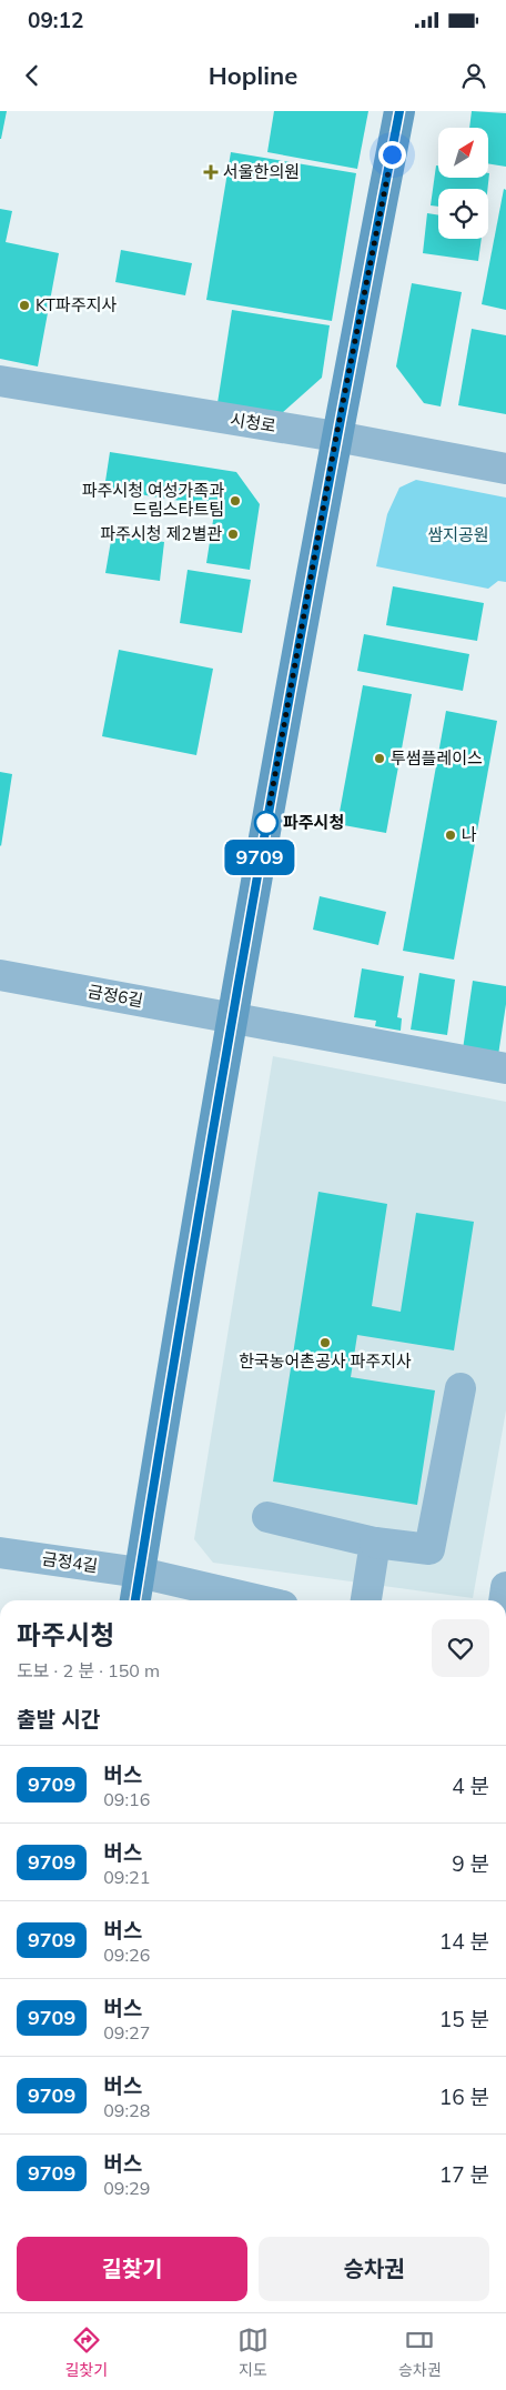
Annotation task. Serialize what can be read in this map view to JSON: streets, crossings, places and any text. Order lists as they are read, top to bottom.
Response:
{
  "streets": {
    "street": ["시청로", "금정6길", "금정4길"]
  },
  "parks": ["쌈지공원"],
  "places": {
    "health": ["서울한의원"],
    "other": [
      "KT파주지사",
      "파주시청 여성가족과 드림스타트팀",
      "파주시청 제2별관",
      "투썸플레이스",
      "파주시청",
      "나",
      "한국농어촌공사 파주지사"
    ]
  },
  "lines": ["bus line 9709"],
  "north": "top right",
  "page": {
    "status": "09:12",
    "header": "Hopline",
    "on_map": "9709",
    "heading": [
      ["파주시청", "도보 · 2 분 · 150 m"],
      "출발 시간"
    ],
    "list": [
      {
        "mark": "9709",
        "name": "버스",
        "note": "09:16",
        "value": "4 분"
      },
      {
        "mark": "9709",
        "name": "버스",
        "note": "09:21",
        "value": "9 분"
      },
      {
        "mark": "9709",
        "name": "버스",
        "note": "09:26",
        "value": "14 분"
      },
      {
        "mark": "9709",
        "name": "버스",
        "note": "09:27",
        "value": "15 분"
      },
      {
        "mark": "9709",
        "name": "버스",
        "note": "09:28",
        "value": "16 분"
      },
      {
        "mark": "9709",
        "name": "버스",
        "note": "09:29",
        "value": "17 분"
      }
    ],
    "buttons": ["길찾기", "승차권"],
    "tabs": ["길찾기", "지도", "승차권"]
  }
}
